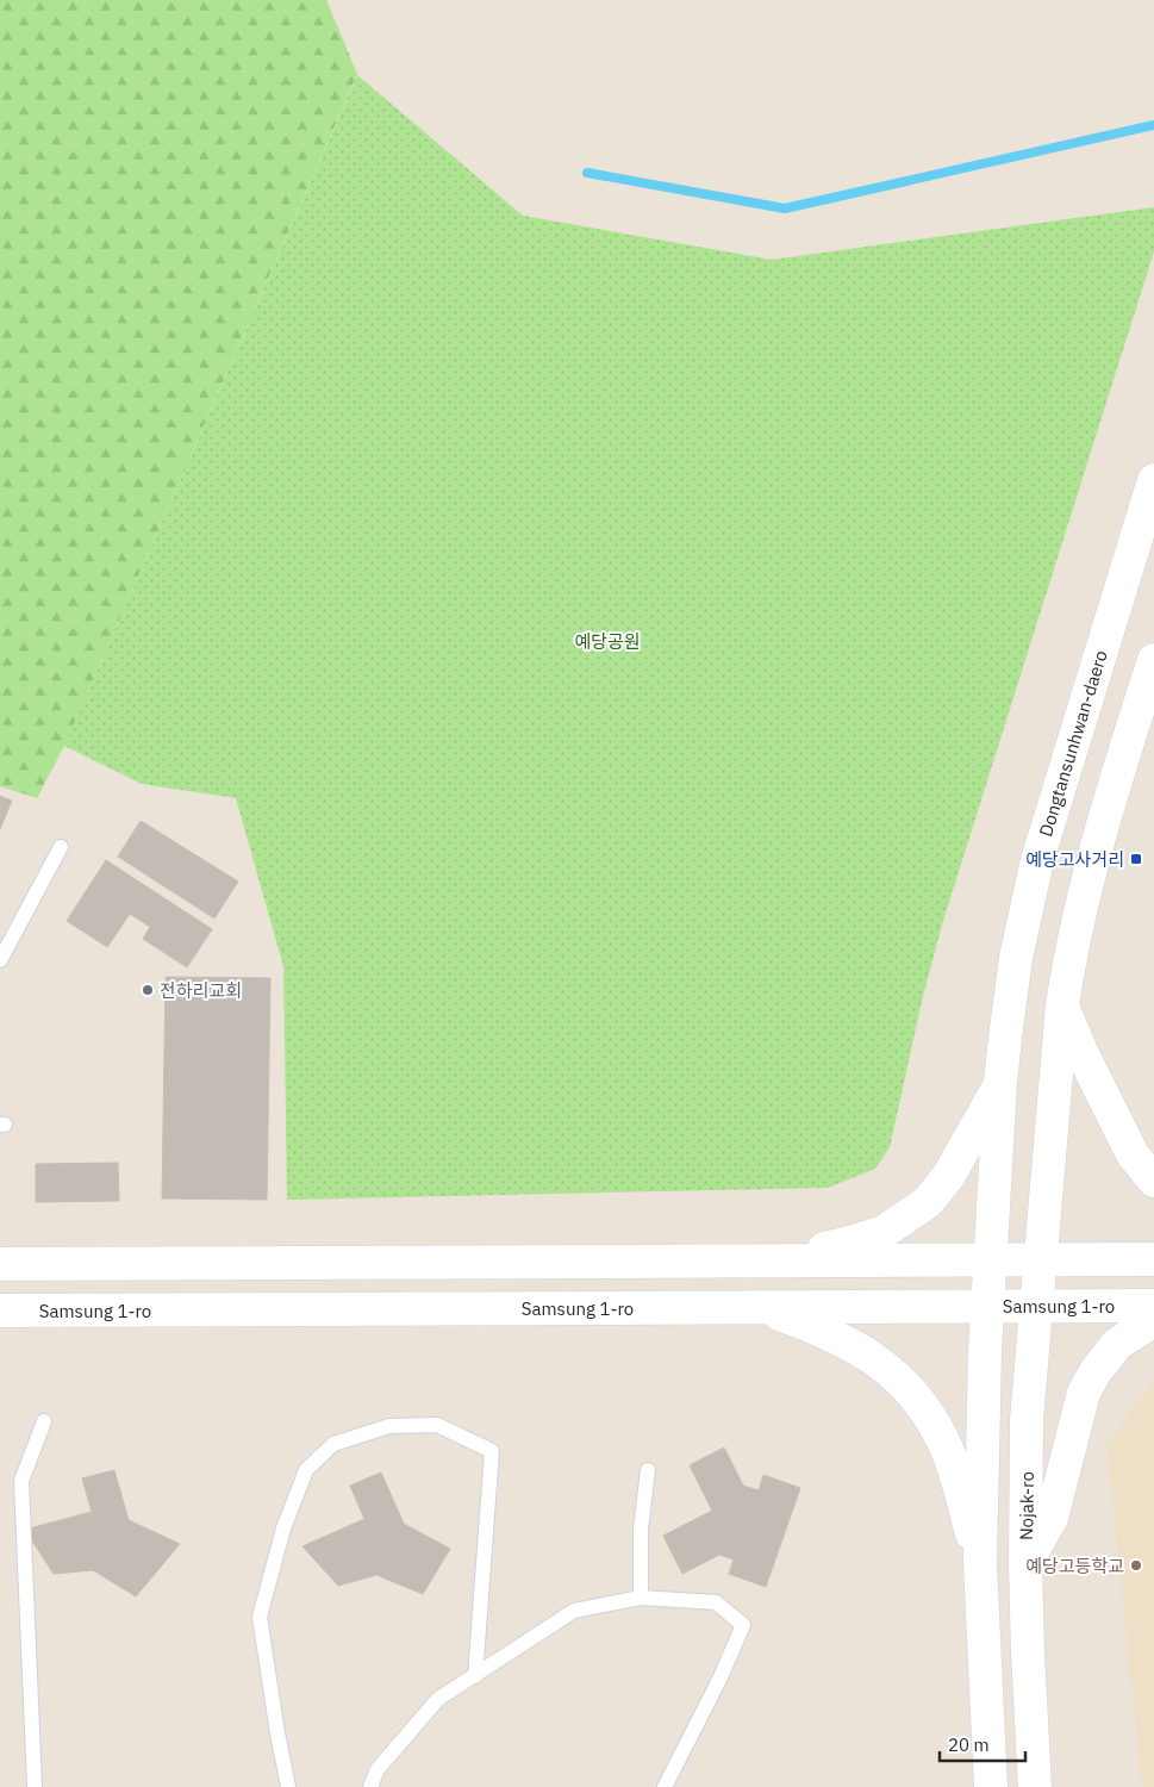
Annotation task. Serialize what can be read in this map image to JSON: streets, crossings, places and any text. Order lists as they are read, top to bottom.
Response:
{
  "streets": {
    "street": ["Dongtansunhwan-daero", "Samsung 1-ro", "Nojak-ro"]
  },
  "crossings": [
    ["Samsung 1-ro", "Nojak-ro"]
  ],
  "parks": ["예당공원"],
  "places": {
    "transit": ["예당고사거리"],
    "other": ["전하리교회", "예당고등학교"]
  },
  "scale_bar": "20 m"
}
